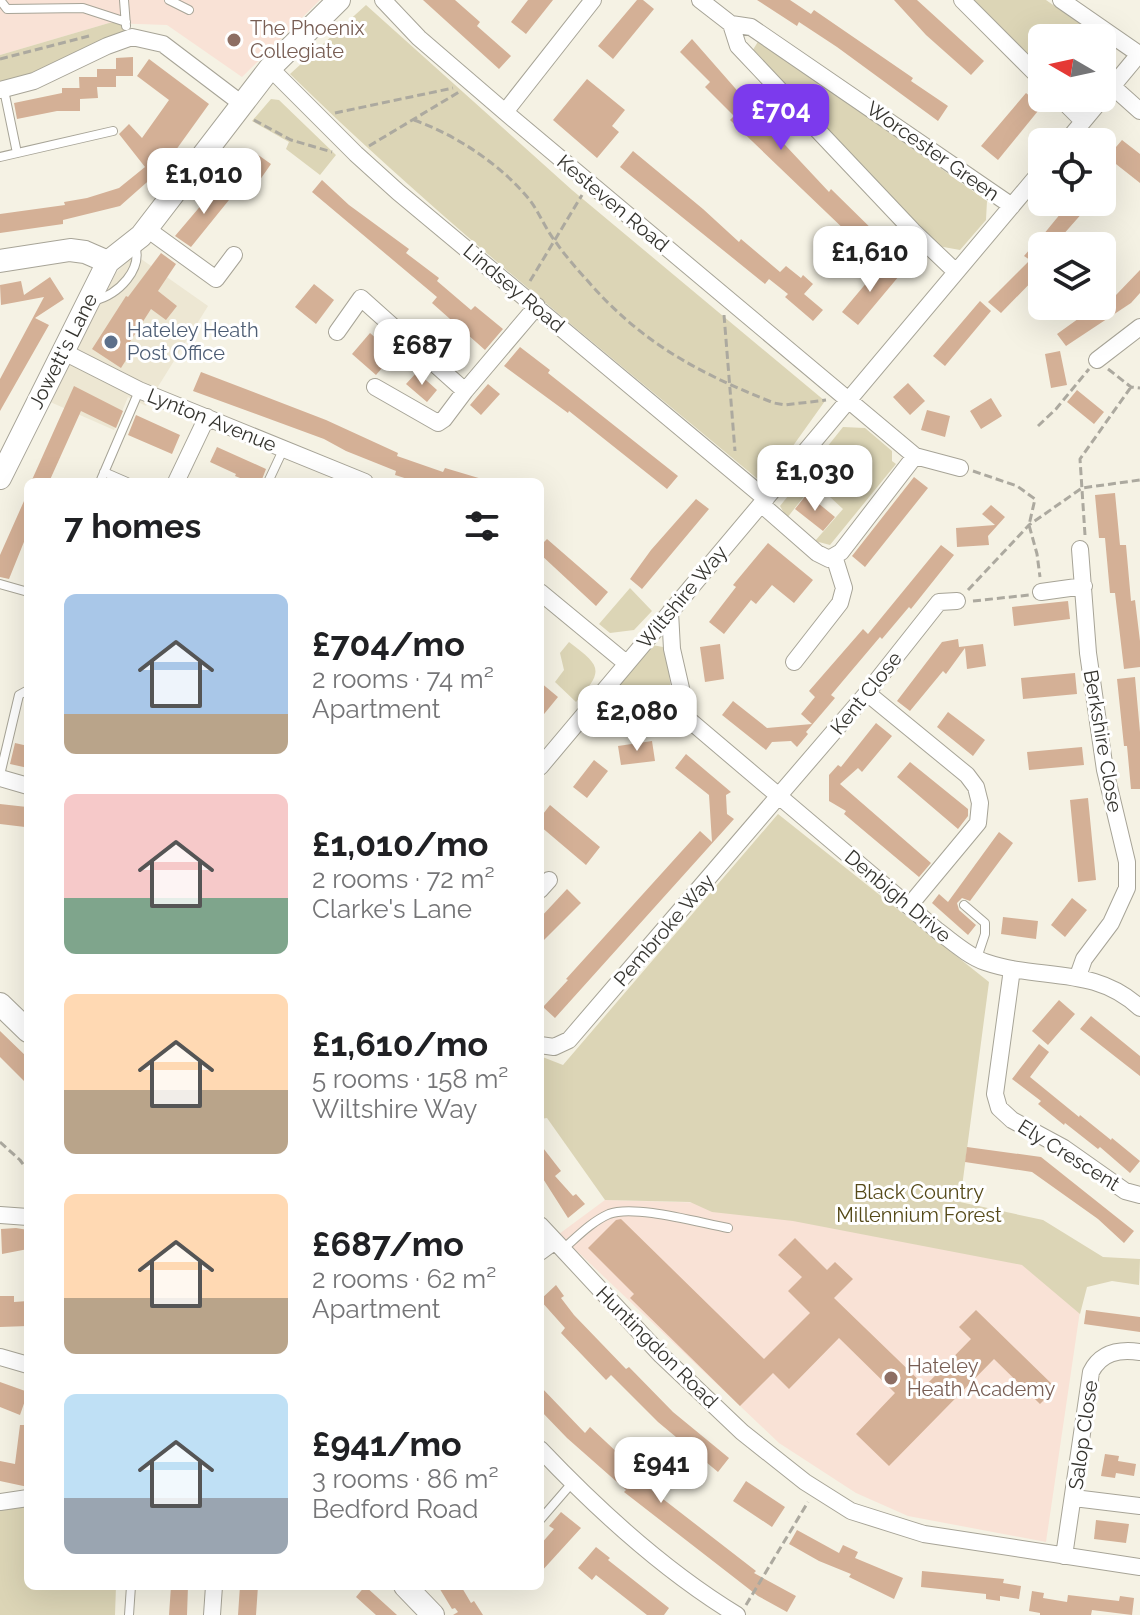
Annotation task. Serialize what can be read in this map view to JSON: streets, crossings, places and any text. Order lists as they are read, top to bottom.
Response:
{
  "streets": {
    "street": [
      "Worcester Green",
      "Kesteven Road",
      "Lindsey Road",
      "Jowett's Lane",
      "Lynton Avenue",
      "Wiltshire Way",
      "Kent Close",
      "Berkshire Close",
      "Denbigh Drive",
      "Pembroke Way",
      "Ely Crescent",
      "Huntingdon Road",
      "Salop Close"
    ]
  },
  "crossings": [
    ["Worcester Green", "Wiltshire Way"],
    ["Kesteven Road", "Wiltshire Way"],
    ["Lindsey Road", "Jowett's Lane"],
    ["Lindsey Road", "Wiltshire Way"],
    ["Jowett's Lane", "Lynton Avenue"],
    ["Kent Close", "Denbigh Drive"],
    ["Kent Close", "Pembroke Way"],
    ["Berkshire Close", "Denbigh Drive"],
    ["Denbigh Drive", "Pembroke Way"],
    ["Denbigh Drive", "Ely Crescent"],
    ["Huntingdon Road", "Salop Close"]
  ],
  "parks": ["Black Country Millennium Forest"],
  "places": ["The Phoenix Collegiate", "Hateley Heath Post Office", "Hateley Heath Academy"],
  "north": "left",
  "page": {
    "price": [
      "£704",
      "£1,010",
      "£1,610",
      "£687",
      "£1,030",
      "£2,080",
      "£941"
    ],
    "heading": "7 homes",
    "list": [
      {
        "name": "£704/mo",
        "note": "2 rooms · 74 m² · Apartment"
      },
      {
        "name": "£1,010/mo",
        "note": "2 rooms · 72 m² · Clarke's Lane"
      },
      {
        "name": "£1,610/mo",
        "note": "5 rooms · 158 m² · Wiltshire Way"
      },
      {
        "name": "£687/mo",
        "note": "2 rooms · 62 m² · Apartment"
      },
      {
        "name": "£941/mo",
        "note": "3 rooms · 86 m² · Bedford Road"
      }
    ]
  }
}
